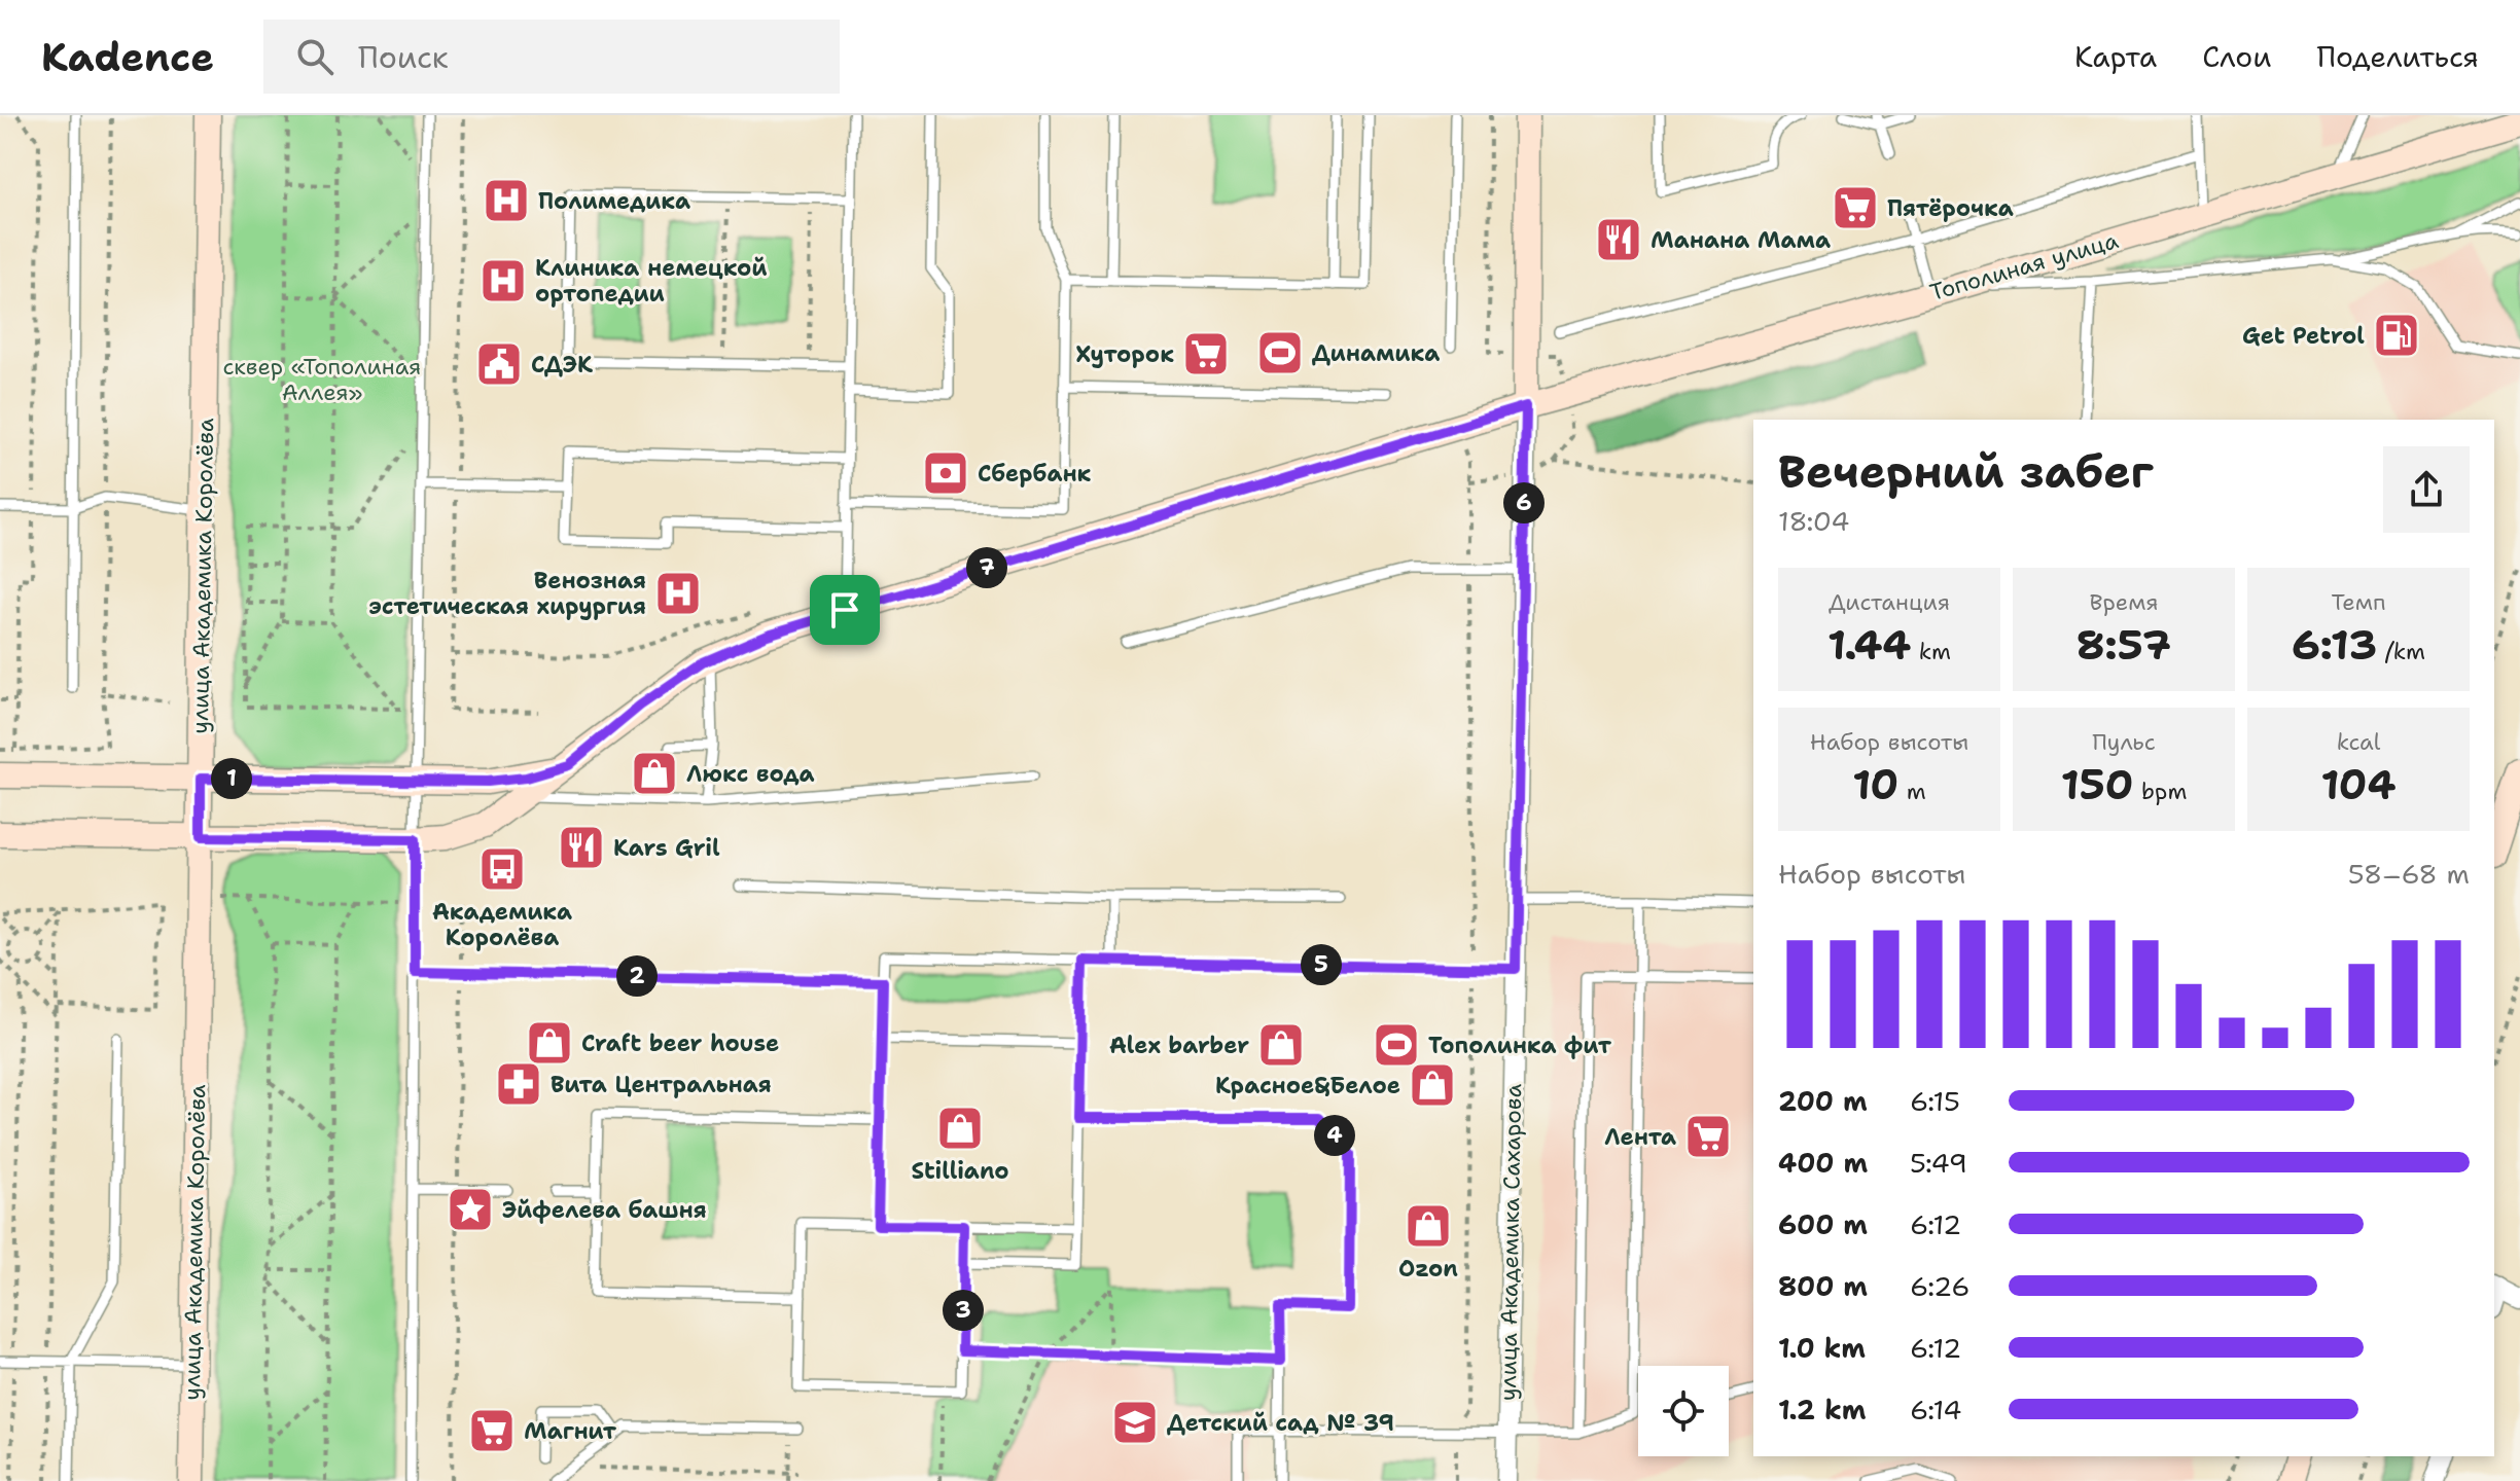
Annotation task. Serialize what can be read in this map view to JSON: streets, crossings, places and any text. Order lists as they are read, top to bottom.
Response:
{
  "streets": {
    "main road": ["Тополиная улица", "улица Академика Королёва", "улица Академика Сахарова"]
  },
  "crossings": [
    ["Тополиная улица", "улица Академика Королёва"],
    ["Тополиная улица", "улица Академика Сахарова"]
  ],
  "parks": ["сквер «Тополиная Аллея»"],
  "places": {
    "hospital": ["Полимедика", "Клиника немецкой ортопедии", "Венозная эстетическая хирургия"],
    "supermarket": [
      "Пятёрочка",
      "Хуторок",
      "Лента",
      "Магнит"
    ],
    "restaurant": ["Манана Мама", "Kars Gril"],
    "fuel station": ["Get Petrol"],
    "sports": ["Динамика", "Тополинка фит"],
    "public building": ["СДЭК"],
    "bank": ["Сбербанк"],
    "shop": [
      "Люкс вода",
      "Craft beer house",
      "Alex barber",
      "Красное&Белое",
      "Stilliano",
      "Ozon"
    ],
    "bus stop": ["Академика Королёва"],
    "pharmacy": ["Вита Центральная"],
    "place": ["Эйфелева башня"],
    "school or university": ["Детский сад № 39"]
  },
  "page": {
    "header": "Kadence",
    "search": "Поиск",
    "nav": ["Карта", "Слои", "Поделиться"],
    "heading": ["Вечерний забег", "18:04"],
    "pins": [
      "6",
      "7",
      "1",
      "5",
      "2",
      "4",
      "3"
    ],
    "stats": [
      ["Дистанция", "1.44 km"],
      ["Время", "8:57"],
      ["Темп", "6:13 /km"],
      ["Набор высоты", "10 m"],
      ["Пульс", "150 bpm"],
      ["kcal", "104"]
    ],
    "chart": ["Набор высоты", "58–68 m"],
    "list": [
      {
        "name": "200 m",
        "note": "6:15"
      },
      {
        "name": "400 m",
        "note": "5:49"
      },
      {
        "name": "600 m",
        "note": "6:12"
      },
      {
        "name": "800 m",
        "note": "6:26"
      },
      {
        "name": "1.0 km",
        "note": "6:12"
      },
      {
        "name": "1.2 km",
        "note": "6:14"
      }
    ]
  }
}
